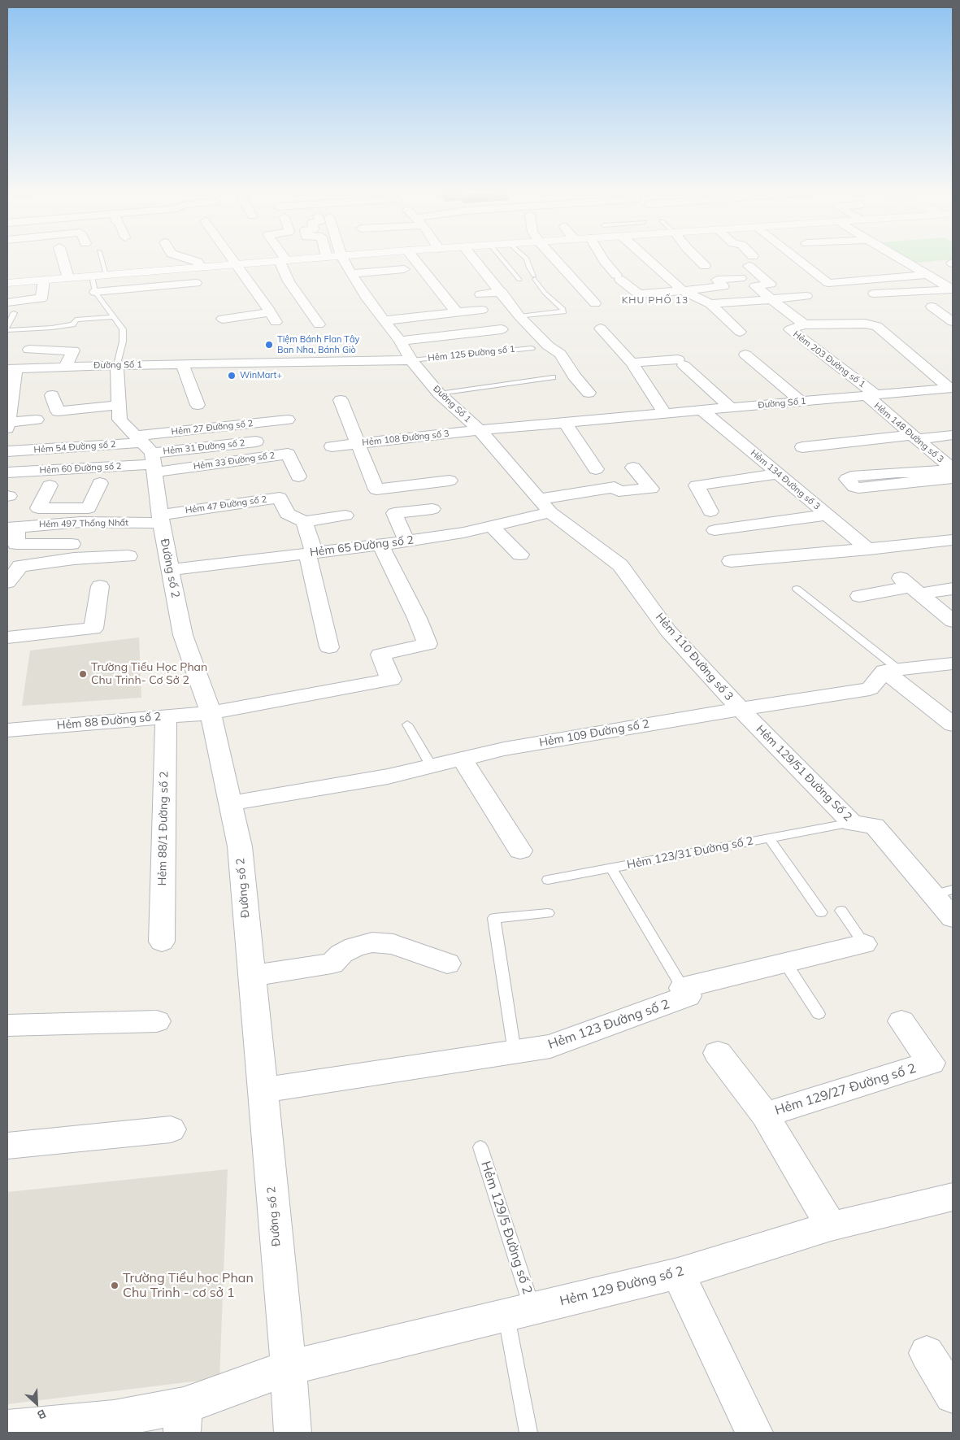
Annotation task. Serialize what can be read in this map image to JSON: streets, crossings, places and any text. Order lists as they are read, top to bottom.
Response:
{
  "streets": {
    "street": [
      "Hẻm 203 Đường số 1",
      "Đường Số 1",
      "Hẻm 27 Đường số 2",
      "Hẻm 148 Đường số 3",
      "Hẻm 108 Đường số 3",
      "Hẻm 54 Đường số 2",
      "Hẻm 31 Đường số 2",
      "Hẻm 33 Đường số 2",
      "Hẻm 60 Đường số 2",
      "Hẻm 134 Đường số 3",
      "Hẻm 47 Đường số 2",
      "Hẻm 497 Thống Nhất",
      "Hẻm 65 Đường số 2",
      "Đường số 2",
      "Hẻm 110 Đường số 3",
      "Hẻm 88 Đường số 2",
      "Hẻm 109 Đường số 2",
      "Hẻm 129/51 Đường Số 2",
      "Hẻm 88/1 Đường số 2",
      "Hẻm 123 Đường số 2",
      "Hẻm 129/27 Đường số 2",
      "Hẻm 129 Đường số 2"
    ],
    "lane": ["Hẻm 125 Đường số 1", "Hẻm 123/31 Đường số 2", "Hẻm 129/5 Đường số 2"]
  },
  "crossings": [
    ["Hẻm 125 Đường số 1", "Đường Số 1"],
    ["Hẻm 203 Đường số 1", "Đường Số 1"],
    ["Hẻm 203 Đường số 1", "Hẻm 148 Đường số 3"],
    ["Đường Số 1", "Hẻm 148 Đường số 3"],
    ["Đường Số 1", "Hẻm 108 Đường số 3"],
    ["Đường Số 1", "Hẻm 134 Đường số 3"],
    ["Đường Số 1", "Đường số 2"],
    ["Đường Số 1", "Hẻm 110 Đường số 3"],
    ["Hẻm 27 Đường số 2", "Hẻm 54 Đường số 2"],
    ["Hẻm 27 Đường số 2", "Hẻm 31 Đường số 2"],
    ["Hẻm 27 Đường số 2", "Hẻm 33 Đường số 2"],
    ["Hẻm 27 Đường số 2", "Hẻm 60 Đường số 2"],
    ["Hẻm 27 Đường số 2", "Đường số 2"],
    ["Hẻm 108 Đường số 3", "Hẻm 110 Đường số 3"],
    ["Hẻm 54 Đường số 2", "Hẻm 31 Đường số 2"],
    ["Hẻm 54 Đường số 2", "Hẻm 33 Đường số 2"],
    ["Hẻm 54 Đường số 2", "Hẻm 60 Đường số 2"],
    ["Hẻm 54 Đường số 2", "Đường số 2"],
    ["Hẻm 31 Đường số 2", "Hẻm 33 Đường số 2"],
    ["Hẻm 31 Đường số 2", "Hẻm 60 Đường số 2"],
    ["Hẻm 31 Đường số 2", "Đường số 2"],
    ["Hẻm 33 Đường số 2", "Hẻm 60 Đường số 2"],
    ["Hẻm 33 Đường số 2", "Hẻm 47 Đường số 2"],
    ["Hẻm 33 Đường số 2", "Đường số 2"],
    ["Hẻm 60 Đường số 2", "Đường số 2"],
    ["Hẻm 47 Đường số 2", "Hẻm 497 Thống Nhất"],
    ["Hẻm 47 Đường số 2", "Đường số 2"],
    ["Hẻm 497 Thống Nhất", "Đường số 2"],
    ["Hẻm 65 Đường số 2", "Đường số 2"],
    ["Hẻm 65 Đường số 2", "Hẻm 110 Đường số 3"],
    ["Hẻm 65 Đường số 2", "Hẻm 88 Đường số 2"],
    ["Đường số 2", "Hẻm 88 Đường số 2"],
    ["Đường số 2", "Hẻm 109 Đường số 2"],
    ["Đường số 2", "Hẻm 123 Đường số 2"],
    ["Đường số 2", "Hẻm 129 Đường số 2"],
    ["Hẻm 110 Đường số 3", "Hẻm 109 Đường số 2"],
    ["Hẻm 110 Đường số 3", "Hẻm 129/51 Đường Số 2"],
    ["Hẻm 88 Đường số 2", "Hẻm 88/1 Đường số 2"],
    ["Hẻm 109 Đường số 2", "Hẻm 129/51 Đường Số 2"],
    ["Hẻm 129/51 Đường Số 2", "Hẻm 123/31 Đường số 2"],
    ["Hẻm 123/31 Đường số 2", "Hẻm 123 Đường số 2"],
    ["Hẻm 129/27 Đường số 2", "Hẻm 129 Đường số 2"],
    ["Hẻm 129/5 Đường số 2", "Hẻm 129 Đường số 2"]
  ],
  "districts": ["KHU PHỐ 13"],
  "places": [
    "Tiệm Bánh Flan Tây Ban Nha, Bánh Giò",
    "WinMart+",
    "Trường Tiểu Học Phan Chu Trinh- Cơ Sở 2",
    "Trường Tiểu học Phan Chu Trinh - cơ sở 1"
  ],
  "north": "bottom right"
}
